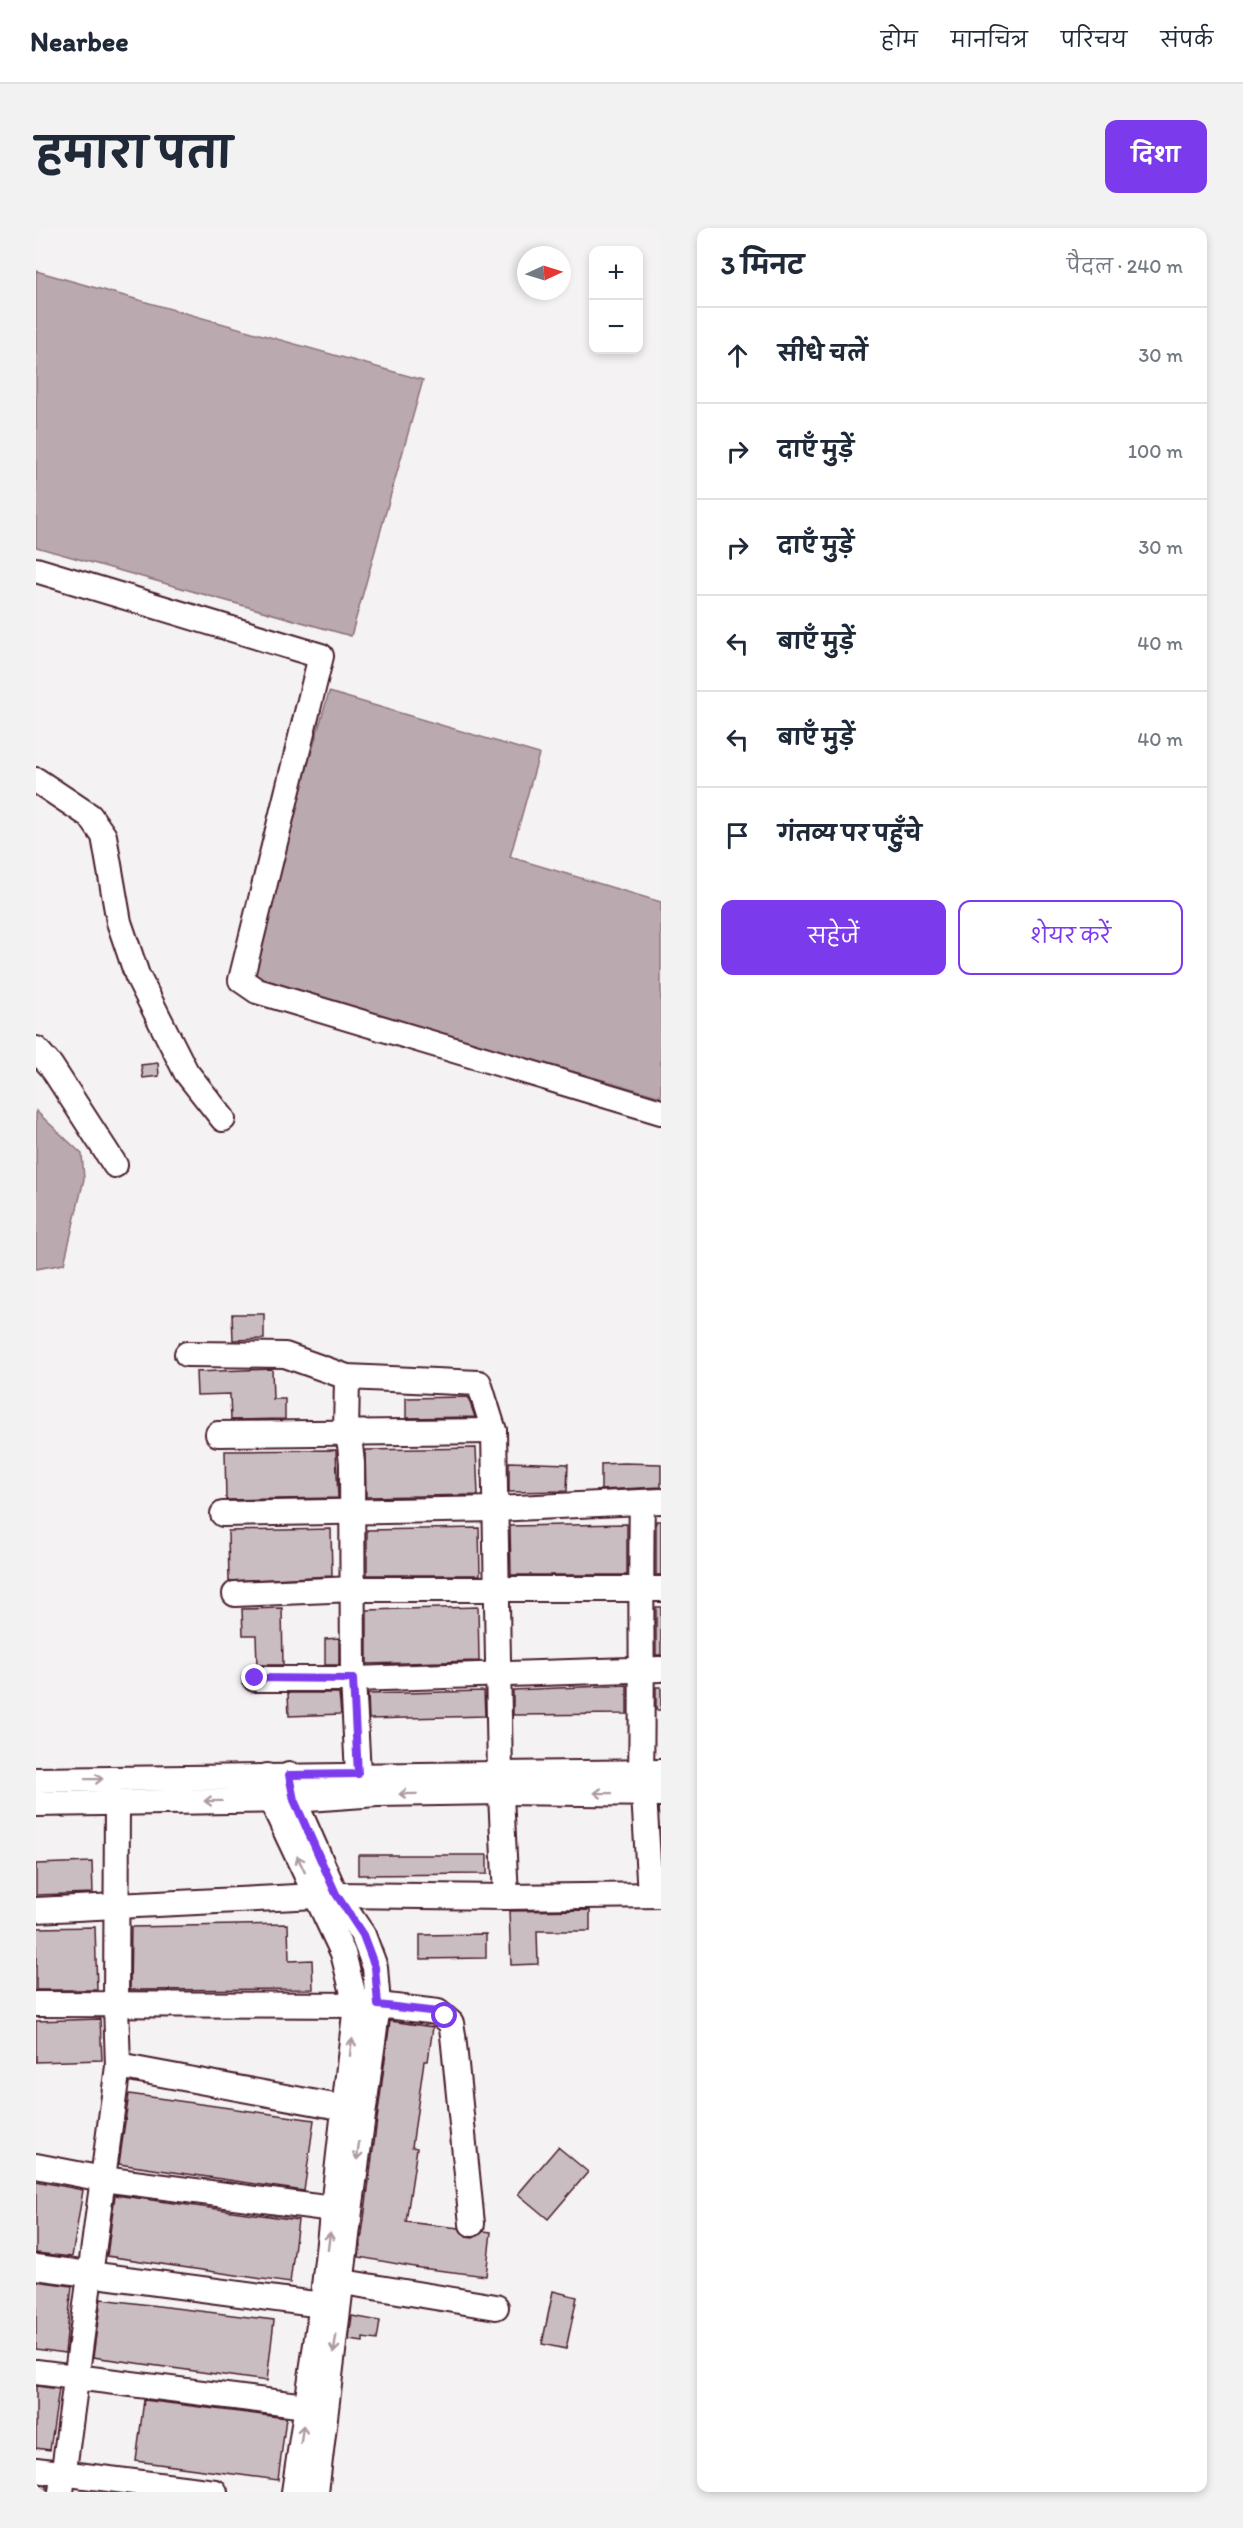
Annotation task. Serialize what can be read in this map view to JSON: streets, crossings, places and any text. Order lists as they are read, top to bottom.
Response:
{
  "north": "right",
  "page": {
    "header": "Nearbee",
    "nav": [
      "होम",
      "मानचित्र",
      "परिचय",
      "संपर्क"
    ],
    "title": "हमारा पता",
    "buttons": [
      "दिशा",
      ["सहेजें", "शेयर करें"]
    ],
    "heading": ["3 मिनट", "पैदल · 240 m"],
    "map_buttons": ["+", "−"],
    "list": [
      ["सीधे चलें", "30 m"],
      ["दाएँ मुड़ें", "100 m"],
      ["दाएँ मुड़ें", "30 m"],
      ["बाएँ मुड़ें", "40 m"],
      ["बाएँ मुड़ें", "40 m"],
      "गंतव्य पर पहुँचे"
    ]
  }
}
